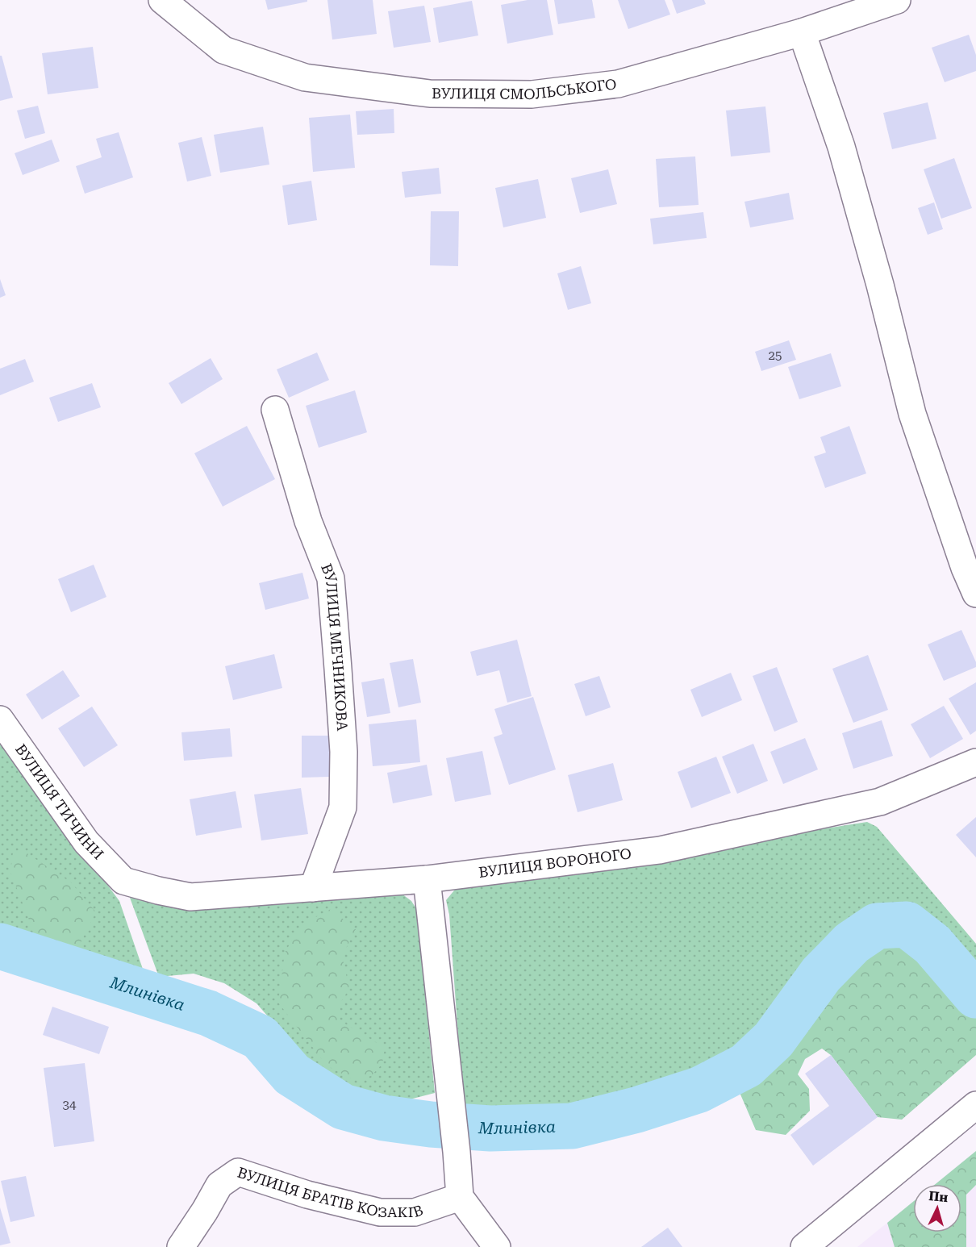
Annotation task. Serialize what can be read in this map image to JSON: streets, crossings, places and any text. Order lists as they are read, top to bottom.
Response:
{
  "streets": {
    "street": [
      "ВУЛИЦЯ СМОЛЬСЬКОГО",
      "ВУЛИЦЯ МЕЧНИКОВА",
      "ВУЛИЦЯ ТИЧИНИ",
      "ВУЛИЦЯ ВОРОНОГО",
      "ВУЛИЦЯ БРАТІВ КОЗАКІВ"
    ]
  },
  "crossings": [
    ["ВУЛИЦЯ МЕЧНИКОВА", "ВУЛИЦЯ ВОРОНОГО"],
    ["ВУЛИЦЯ ТИЧИНИ", "ВУЛИЦЯ ВОРОНОГО"]
  ],
  "water": ["Млинівка"],
  "house_numbers": ["25", "34"],
  "north": "top"
}
